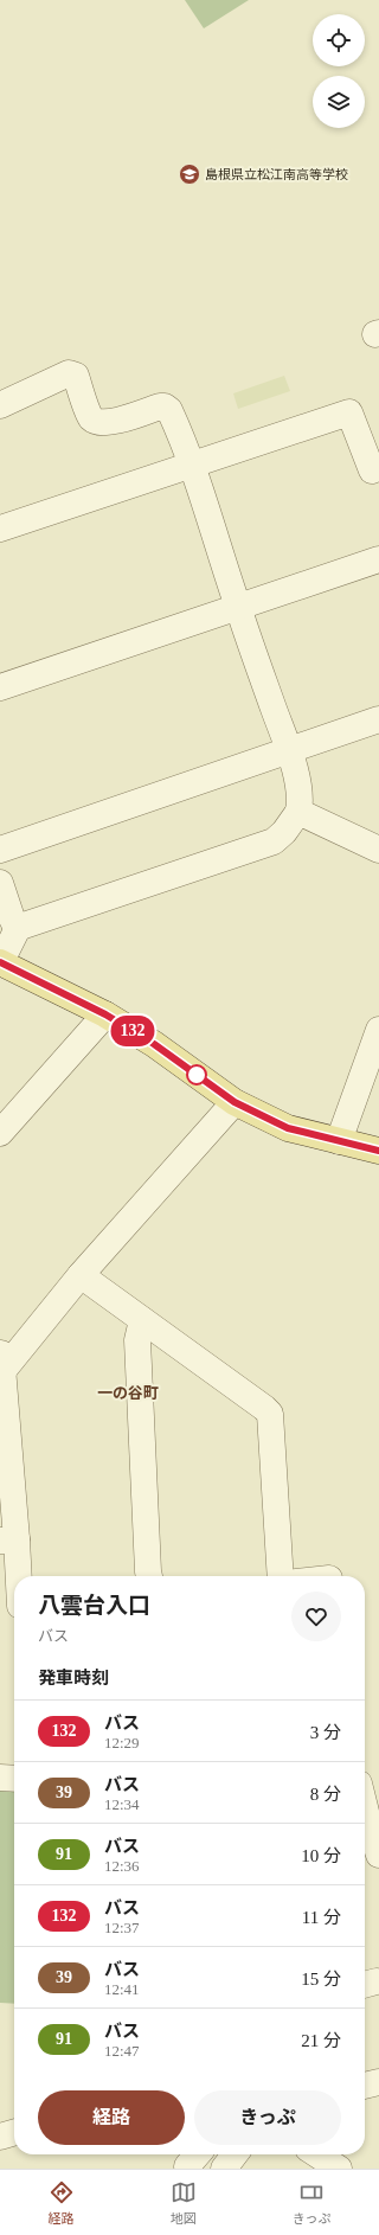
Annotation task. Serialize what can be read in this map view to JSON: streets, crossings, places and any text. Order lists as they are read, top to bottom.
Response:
{
  "districts": ["一の谷町"],
  "places": {
    "school or university": ["島根県立松江南高等学校"]
  },
  "lines": ["bus line 132"],
  "page": {
    "on_map": "132",
    "heading": [
      ["八雲台入口", "バス"],
      "発車時刻"
    ],
    "list": [
      {
        "mark": "132",
        "name": "バス",
        "note": "12:29",
        "value": "3 分"
      },
      {
        "mark": "39",
        "name": "バス",
        "note": "12:34",
        "value": "8 分"
      },
      {
        "mark": "91",
        "name": "バス",
        "note": "12:36",
        "value": "10 分"
      },
      {
        "mark": "132",
        "name": "バス",
        "note": "12:37",
        "value": "11 分"
      },
      {
        "mark": "39",
        "name": "バス",
        "note": "12:41",
        "value": "15 分"
      },
      {
        "mark": "91",
        "name": "バス",
        "note": "12:47",
        "value": "21 分"
      }
    ],
    "buttons": ["経路", "きっぷ"],
    "tabs": ["経路", "地図", "きっぷ"]
  }
}
